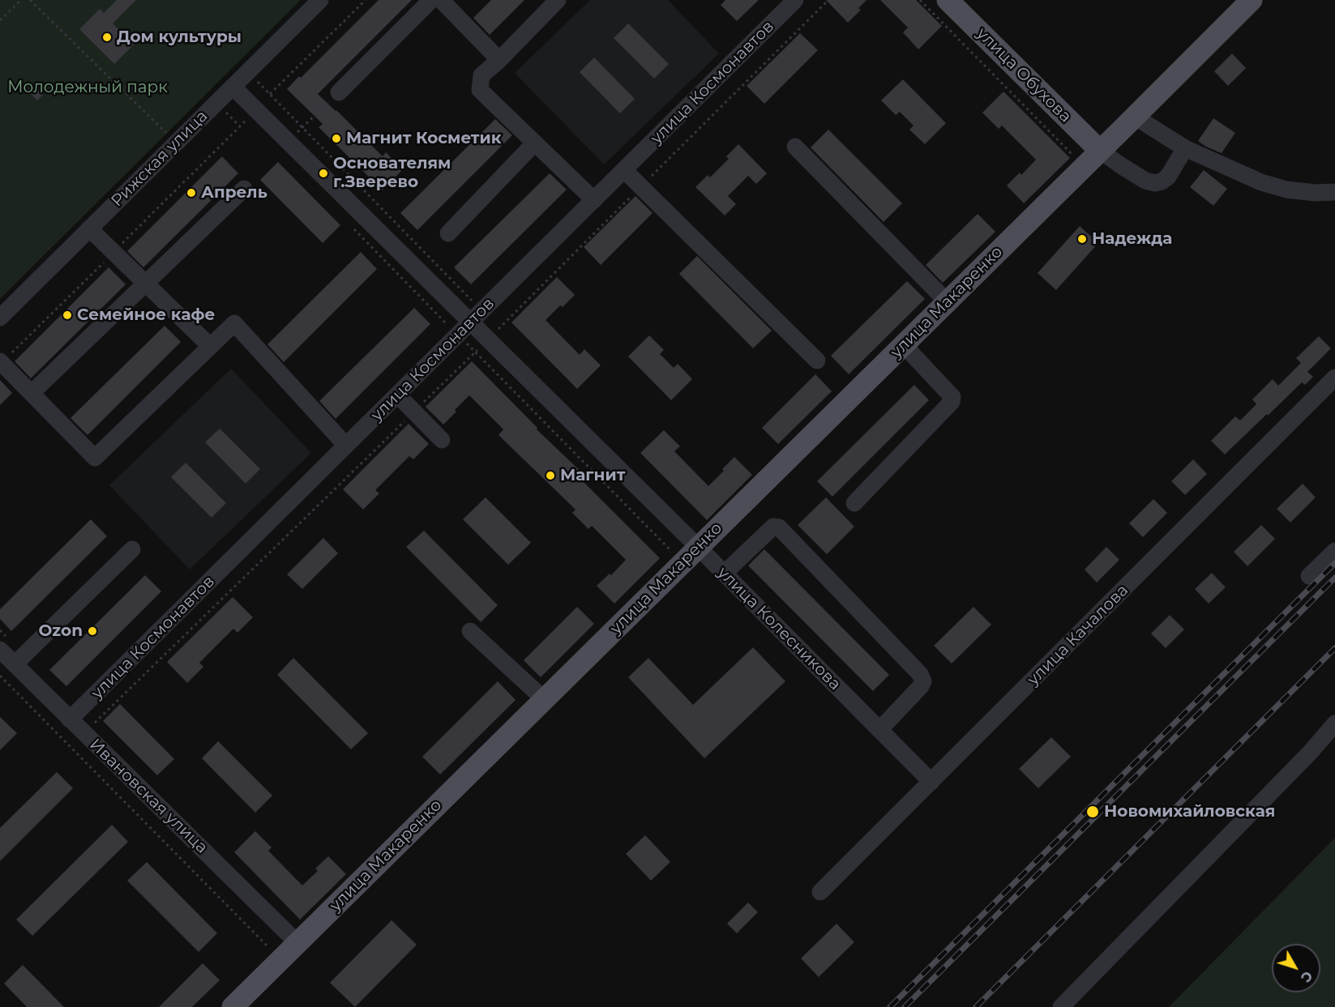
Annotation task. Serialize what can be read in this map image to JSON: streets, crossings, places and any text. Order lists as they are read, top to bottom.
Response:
{
  "streets": {
    "main road": ["улица Обухова", "улица Макаренко"],
    "street": [
      "улица Космонавтов",
      "Рижская улица",
      "улица Колесникова",
      "улица Качалова",
      "Ивановская улица"
    ]
  },
  "crossings": [
    ["улица Обухова", "улица Макаренко"],
    ["улица Космонавтов", "улица Колесникова"],
    ["улица Космонавтов", "Ивановская улица"],
    ["Рижская улица", "улица Колесникова"],
    ["улица Макаренко", "улица Колесникова"],
    ["улица Макаренко", "Ивановская улица"],
    ["улица Колесникова", "улица Качалова"]
  ],
  "parks": ["Молодежный парк"],
  "places": [
    "Дом культуры",
    "Магнит Косметик",
    "Основателям г.Зверево",
    "Апрель",
    "Надежда",
    "Семейное кафе",
    "Магнит",
    "Ozon",
    "Новомихайловская"
  ],
  "north": "bottom right"
}
